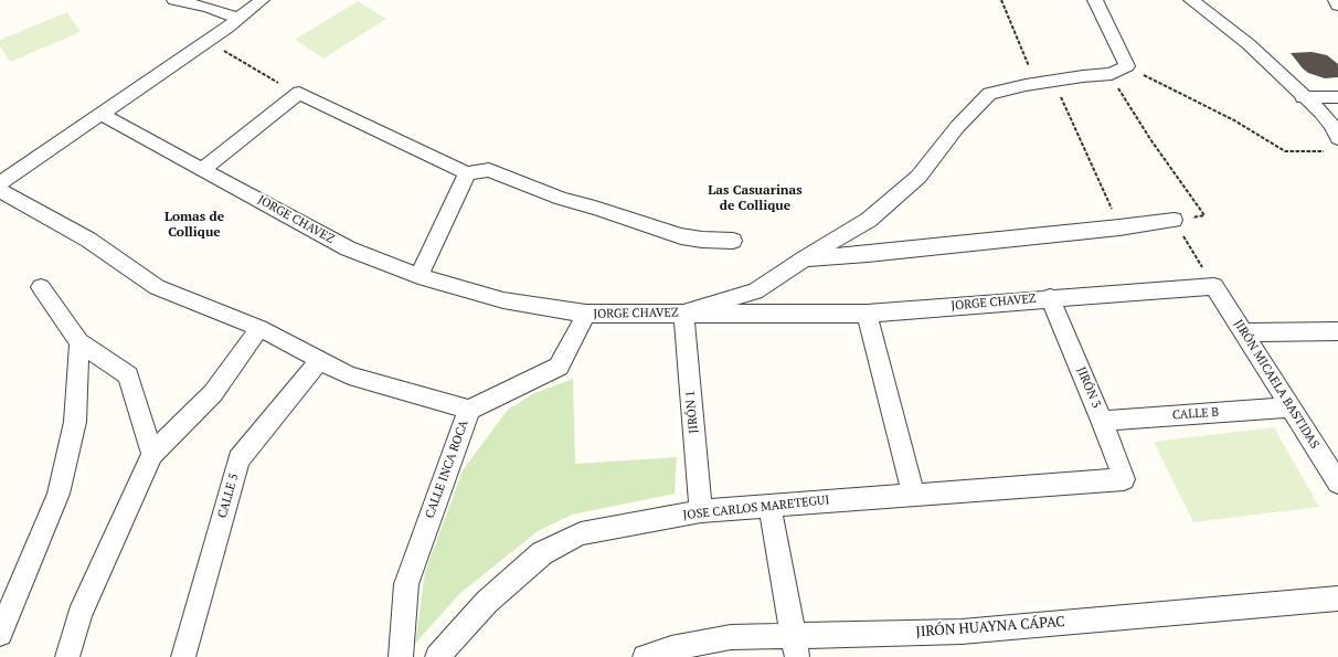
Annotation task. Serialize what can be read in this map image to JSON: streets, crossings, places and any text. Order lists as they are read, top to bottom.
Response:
{
  "streets": {
    "street": [
      "JORGE CHAVEZ",
      "JIRÓN MICAELA BASTIDAS",
      "JIRÓN 3",
      "JIRÓN 1",
      "CALLE B",
      "CALLE INCA ROCA",
      "CALLE 5",
      "JOSE CARLOS MARETEGUI",
      "JIRÓN HUAYNA CÁPAC"
    ]
  },
  "crossings": [
    ["JORGE CHAVEZ", "JIRÓN MICAELA BASTIDAS"],
    ["JORGE CHAVEZ", "JIRÓN 3"],
    ["JORGE CHAVEZ", "JIRÓN 1"],
    ["JORGE CHAVEZ", "CALLE INCA ROCA"],
    ["JIRÓN MICAELA BASTIDAS", "CALLE B"],
    ["JIRÓN 3", "CALLE B"],
    ["JIRÓN 3", "JOSE CARLOS MARETEGUI"],
    ["JIRÓN 1", "JOSE CARLOS MARETEGUI"]
  ],
  "districts": ["Las Casuarinas de Collique", "Lomas de Collique"]
}
